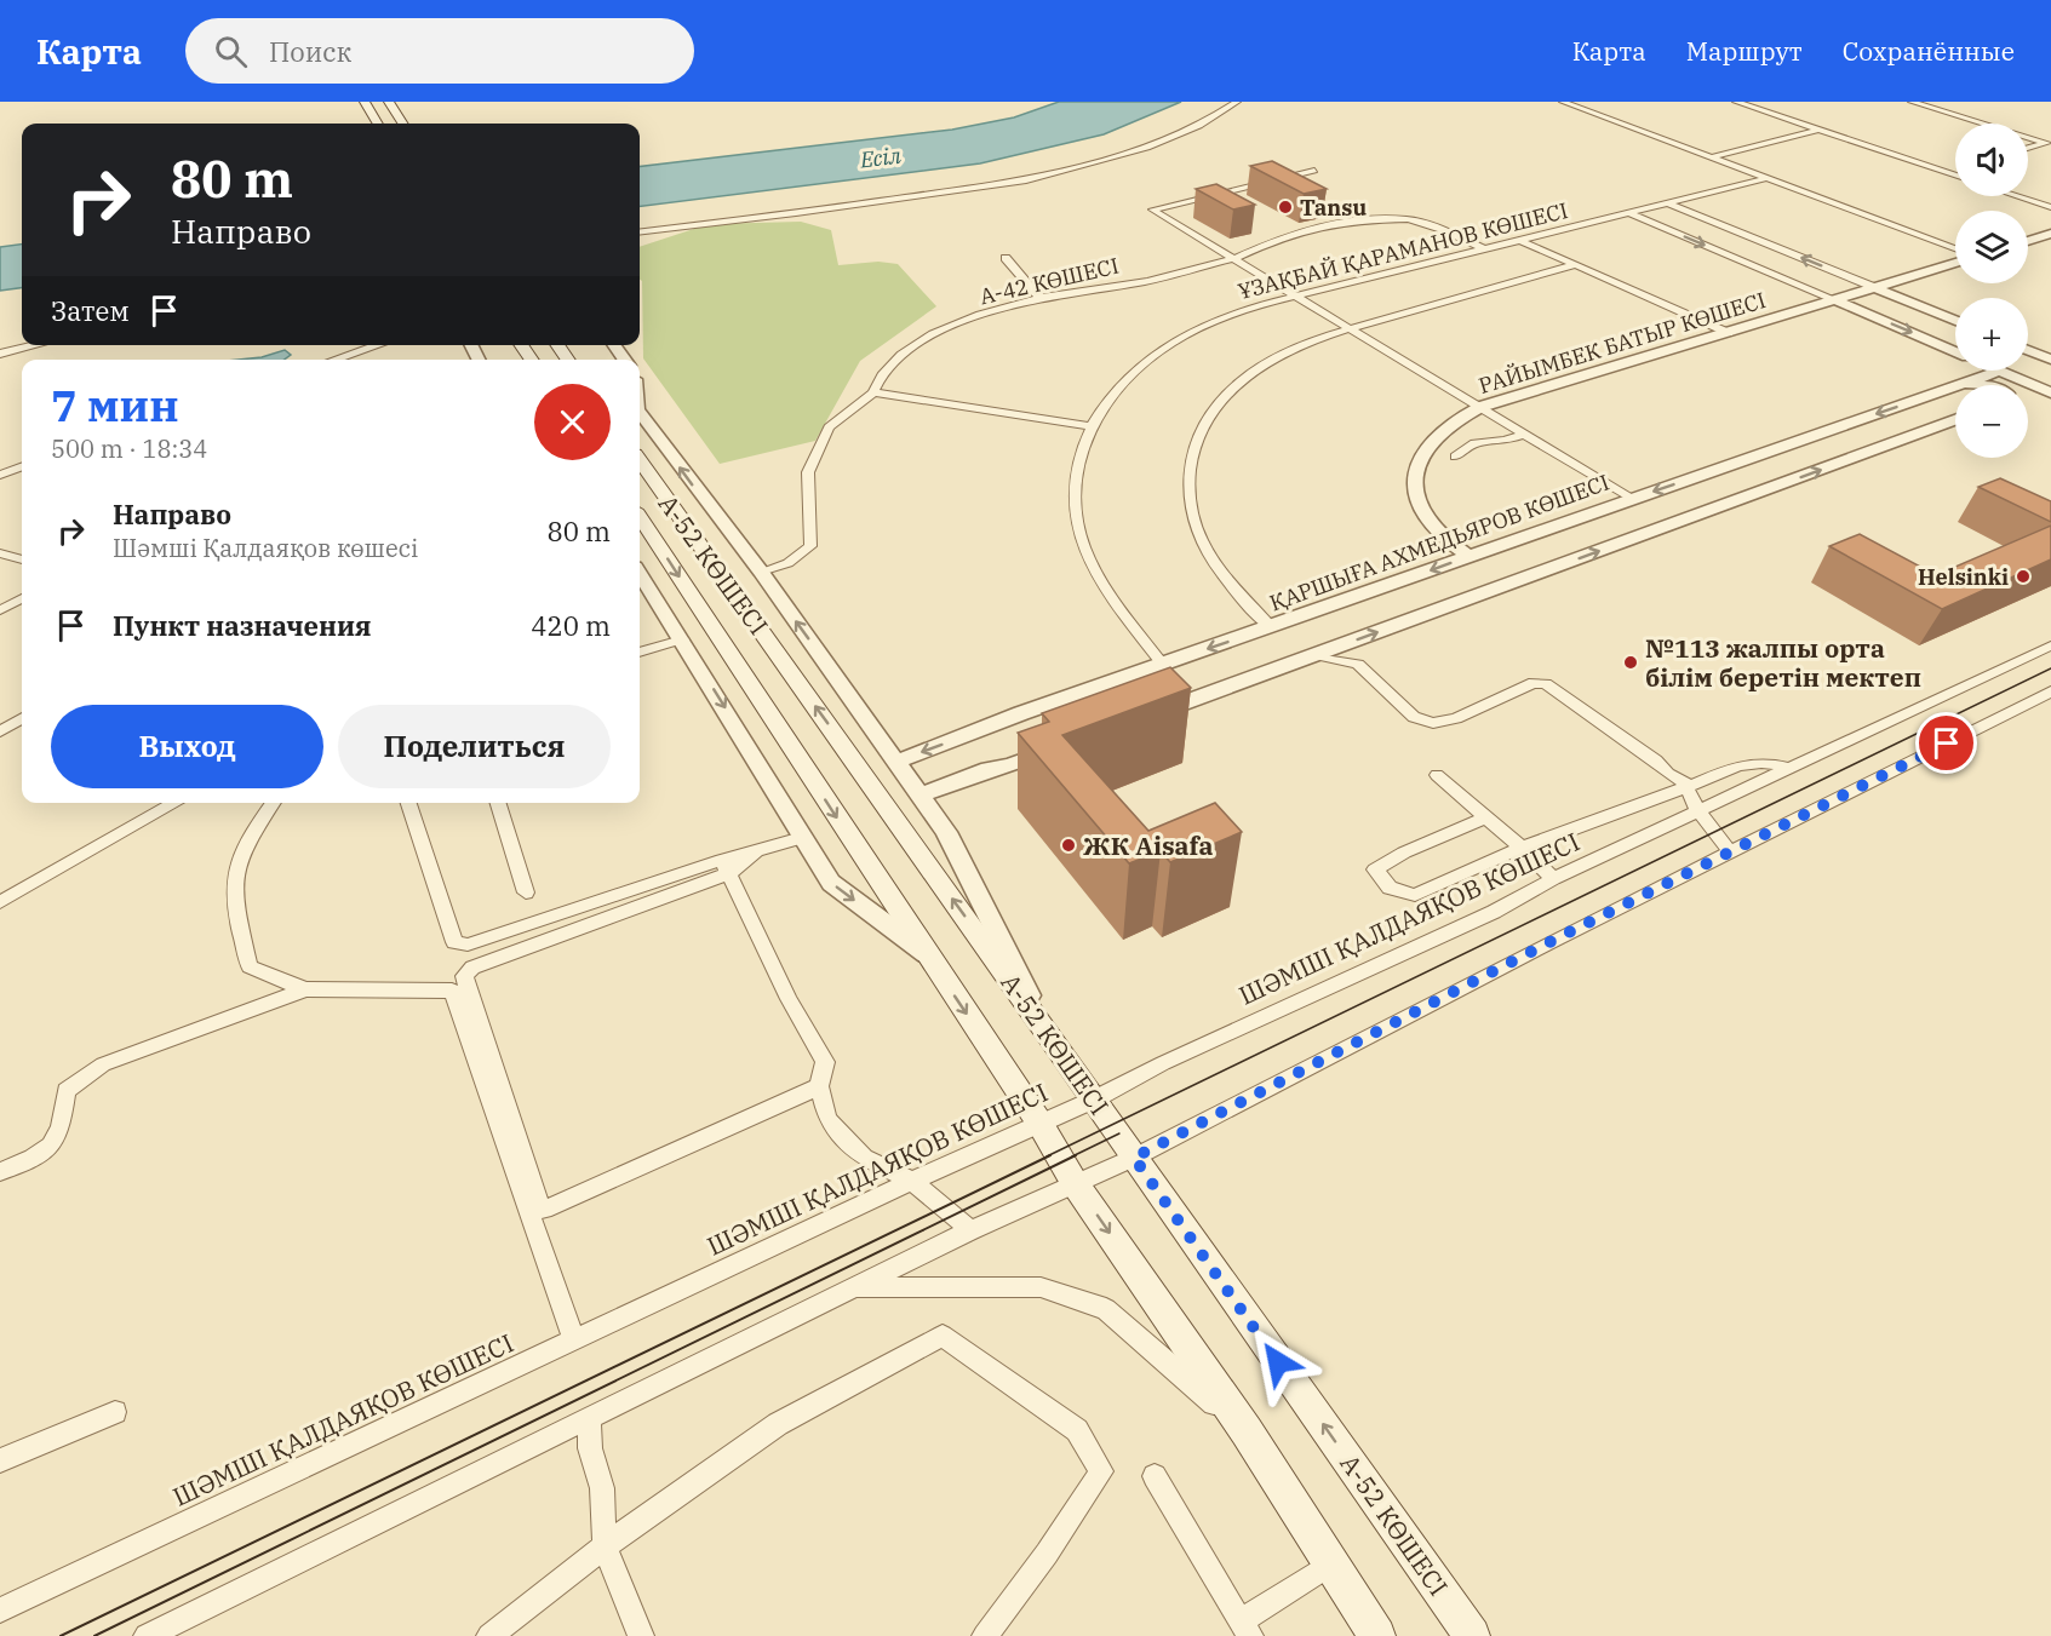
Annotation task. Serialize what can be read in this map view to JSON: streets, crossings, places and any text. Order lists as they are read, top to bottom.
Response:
{
  "streets": {
    "main road": ["А-52 КӨШЕСІ"],
    "street": [
      "ҰЗАҚБАЙ ҚАРАМАНОВ КӨШЕСІ",
      "А-42 КӨШЕСІ",
      "РАЙЫМБЕК БАТЫР КӨШЕСІ",
      "ҚАРШЫҒА АХМЕДЬЯРОВ КӨШЕСІ",
      "ШӘМШІ ҚАЛДАЯҚОВ КӨШЕСІ"
    ]
  },
  "crossings": [
    ["ҰЗАҚБАЙ ҚАРАМАНОВ КӨШЕСІ", "А-42 КӨШЕСІ"],
    ["ҰЗАҚБАЙ ҚАРАМАНОВ КӨШЕСІ", "ҚАРШЫҒА АХМЕДЬЯРОВ КӨШЕСІ"],
    ["РАЙЫМБЕК БАТЫР КӨШЕСІ", "ҚАРШЫҒА АХМЕДЬЯРОВ КӨШЕСІ"],
    ["А-52 КӨШЕСІ", "ШӘМШІ ҚАЛДАЯҚОВ КӨШЕСІ"]
  ],
  "water": ["Есіл"],
  "places": [
    "Tansu",
    "Helsinki",
    "№113 жалпы орта білім беретін мектеп",
    "ЖК Aisafa"
  ],
  "page": {
    "header": "Карта",
    "search": "Поиск",
    "nav": ["Карта", "Маршрут", "Сохранённые"],
    "map_buttons": ["+", "−"],
    "turn": ["80 m", "Направо"],
    "then": "Затем",
    "heading": ["7 мин", "500 m · 18:34"],
    "list": [
      {
        "name": "Направо",
        "note": "Шәмші Қалдаяқов көшесі",
        "value": "80 m"
      },
      {
        "name": "Пункт назначения",
        "value": "420 m"
      }
    ],
    "buttons": ["Выход", "Поделиться"]
  }
}
